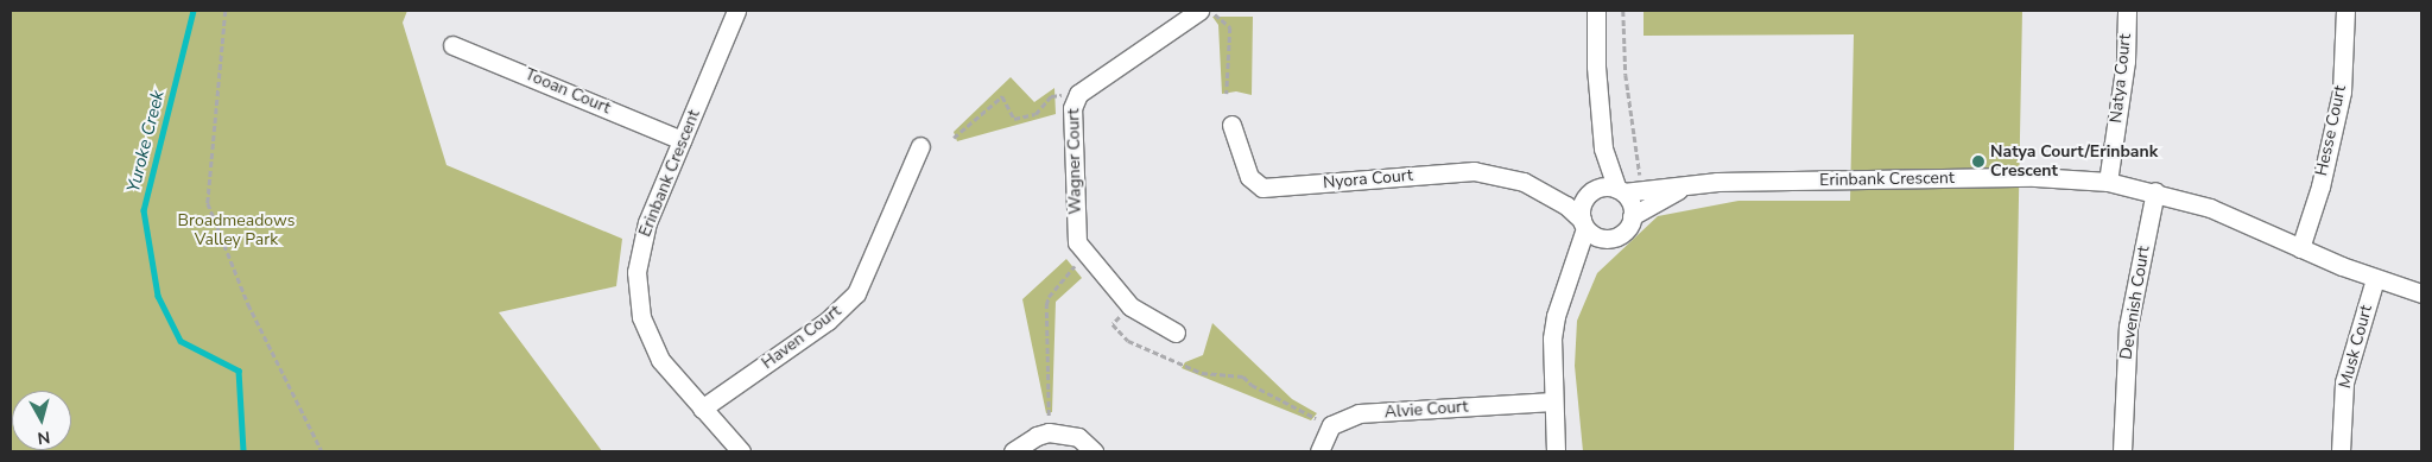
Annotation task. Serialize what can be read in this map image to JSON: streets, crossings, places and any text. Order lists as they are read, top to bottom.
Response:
{
  "streets": {
    "street": [
      "Natya Court",
      "Tooan Court",
      "Hesse Court",
      "Wagner Court",
      "Erinbank Crescent",
      "Nyora Court",
      "Devenish Court",
      "Haven Court",
      "Musk Court",
      "Alvie Court"
    ]
  },
  "crossings": [
    ["Natya Court", "Erinbank Crescent"],
    ["Tooan Court", "Erinbank Crescent"],
    ["Hesse Court", "Erinbank Crescent"],
    ["Erinbank Crescent", "Nyora Court"],
    ["Erinbank Crescent", "Devenish Court"],
    ["Erinbank Crescent", "Haven Court"],
    ["Erinbank Crescent", "Musk Court"]
  ],
  "water": ["Yuroke Creek"],
  "parks": ["Broadmeadows Valley Park"],
  "places": ["Natya Court/Erinbank Crescent"],
  "north": "bottom"
}
